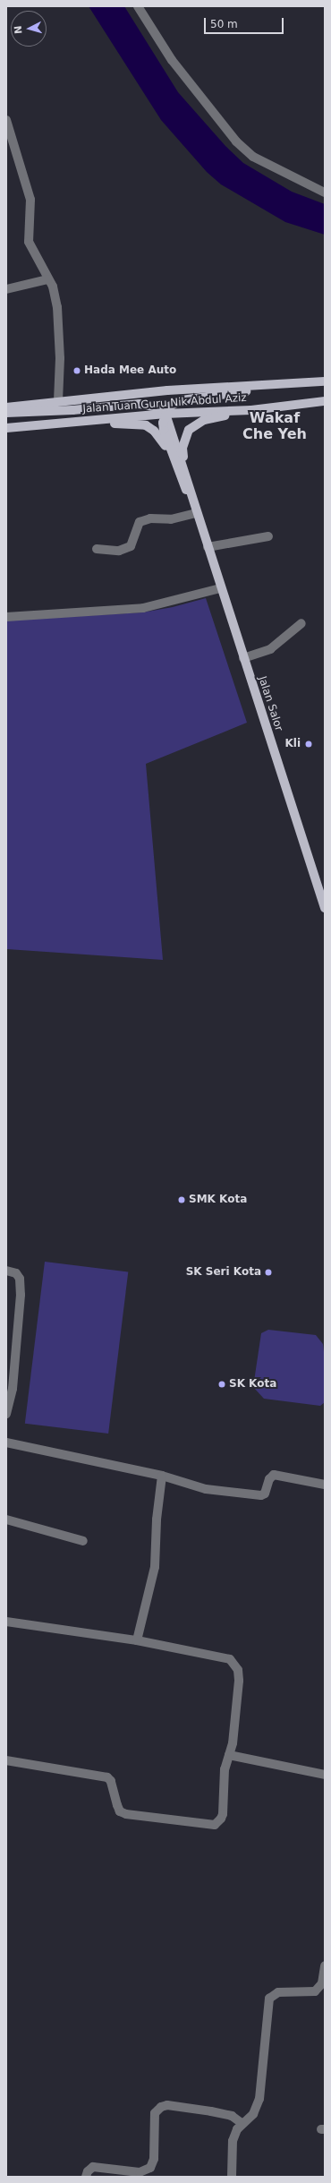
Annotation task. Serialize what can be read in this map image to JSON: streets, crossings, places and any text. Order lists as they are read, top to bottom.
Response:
{
  "streets": {
    "main road": ["Jalan Tuan Guru Nik Abdul Aziz", "Jalan Salor"]
  },
  "crossings": [
    ["Jalan Tuan Guru Nik Abdul Aziz", "Jalan Salor"]
  ],
  "districts": ["Wakaf Che Yeh"],
  "places": [
    "Hada Mee Auto",
    "Kli",
    "SMK Kota",
    "SK Seri Kota",
    "SK Kota"
  ],
  "scale_bar": "50 m",
  "north": "left"
}
